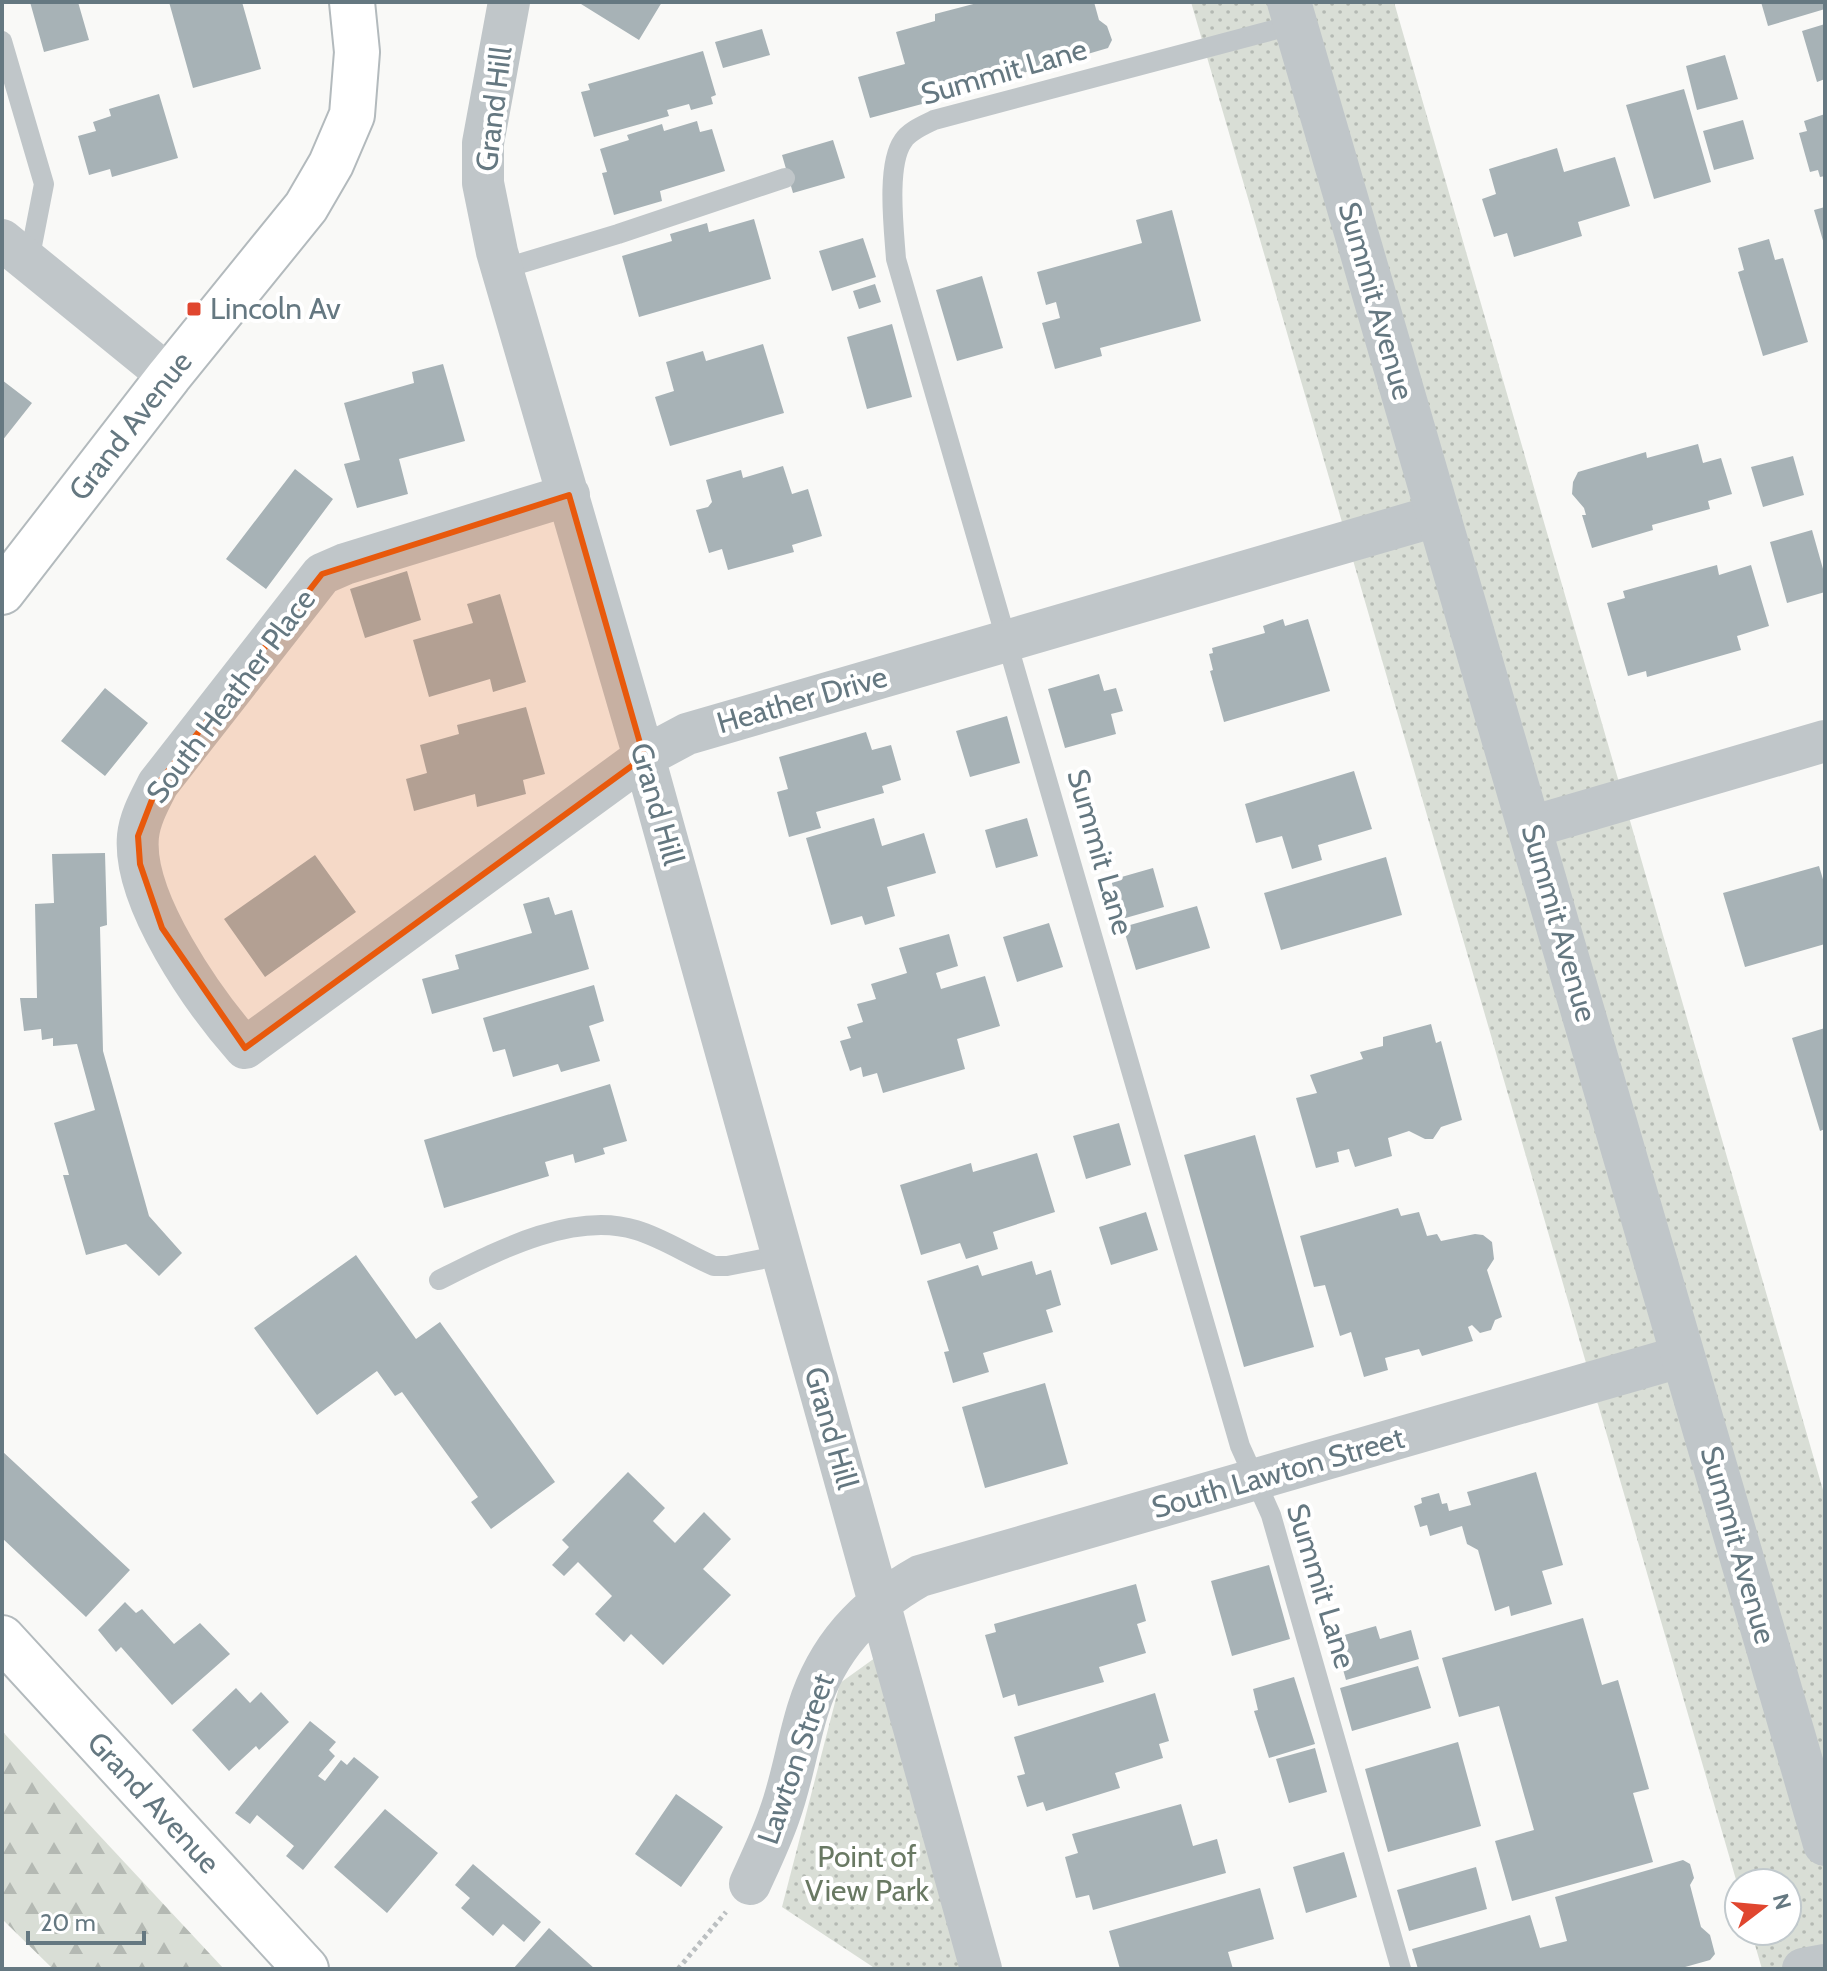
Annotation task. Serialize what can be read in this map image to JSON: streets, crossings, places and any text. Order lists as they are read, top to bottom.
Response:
{
  "streets": {
    "main road": ["Grand Avenue"],
    "street": [
      "Grand Hill",
      "Summit Avenue",
      "South Heather Place",
      "Heather Drive",
      "South Lawton Street",
      "Lawton Street"
    ],
    "lane": ["Summit Lane"]
  },
  "crossings": [
    ["Summit Lane", "Summit Avenue"],
    ["Summit Lane", "Heather Drive"],
    ["Summit Lane", "South Lawton Street"],
    ["Grand Hill", "South Heather Place"],
    ["Grand Hill", "Heather Drive"],
    ["Grand Hill", "South Lawton Street"],
    ["Grand Hill", "Lawton Street"],
    ["Summit Avenue", "Heather Drive"],
    ["Summit Avenue", "South Lawton Street"],
    ["South Heather Place", "Heather Drive"],
    ["South Lawton Street", "Lawton Street"]
  ],
  "parks": ["Point of View Park"],
  "places": {
    "transit": ["Lincoln Av"]
  },
  "scale_bar": "20 m",
  "north": "right"
}
